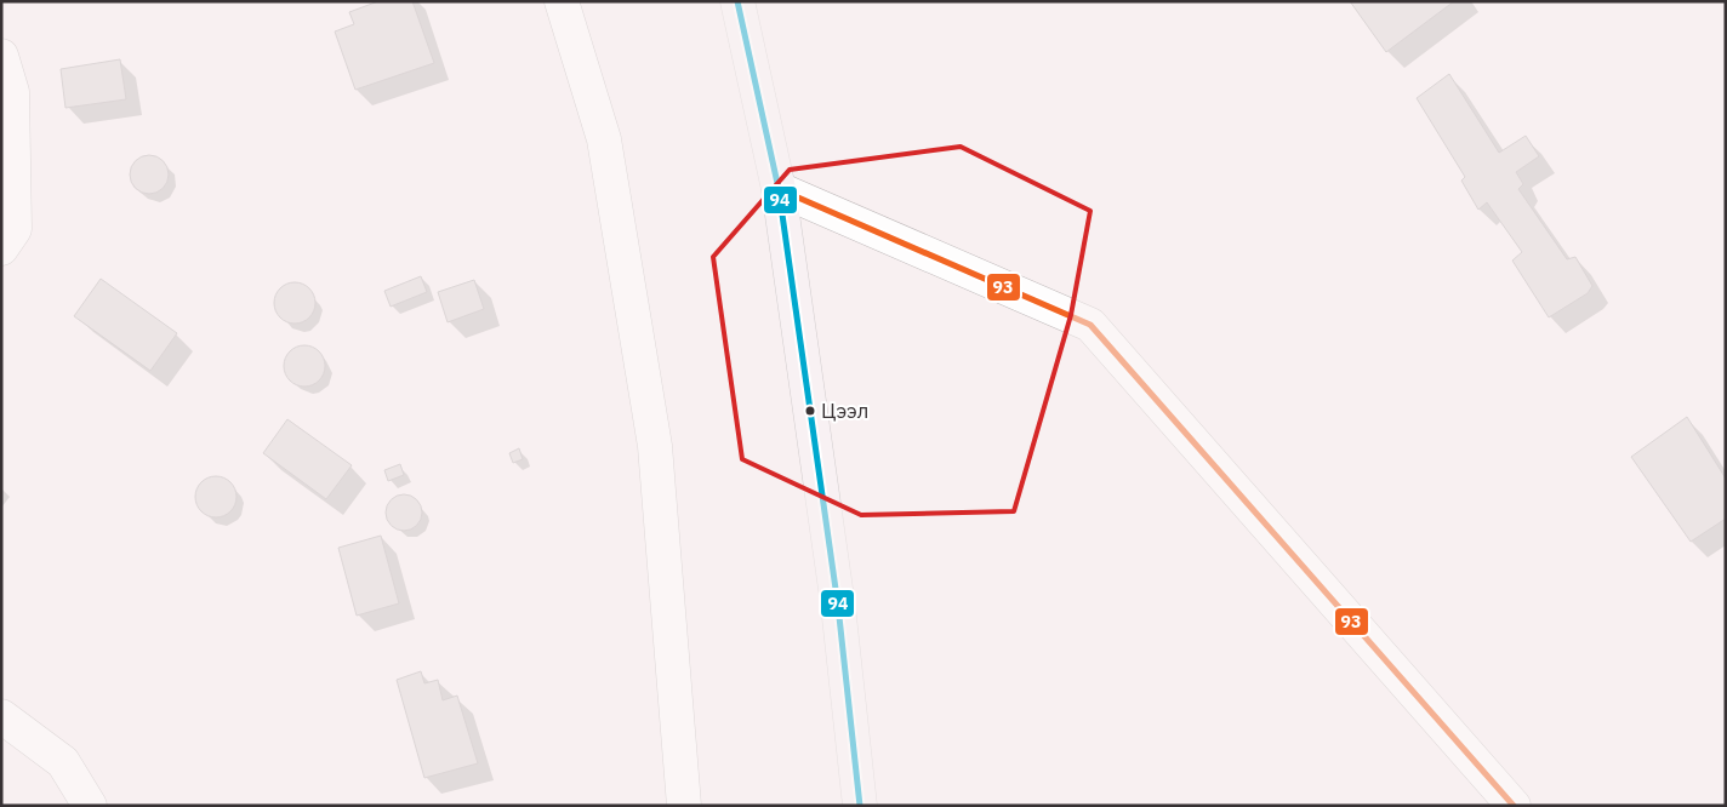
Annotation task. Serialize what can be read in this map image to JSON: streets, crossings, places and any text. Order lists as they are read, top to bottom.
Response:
{
  "places": ["Цээл"],
  "lines": ["transit line 94", "transit line 93"]
}
